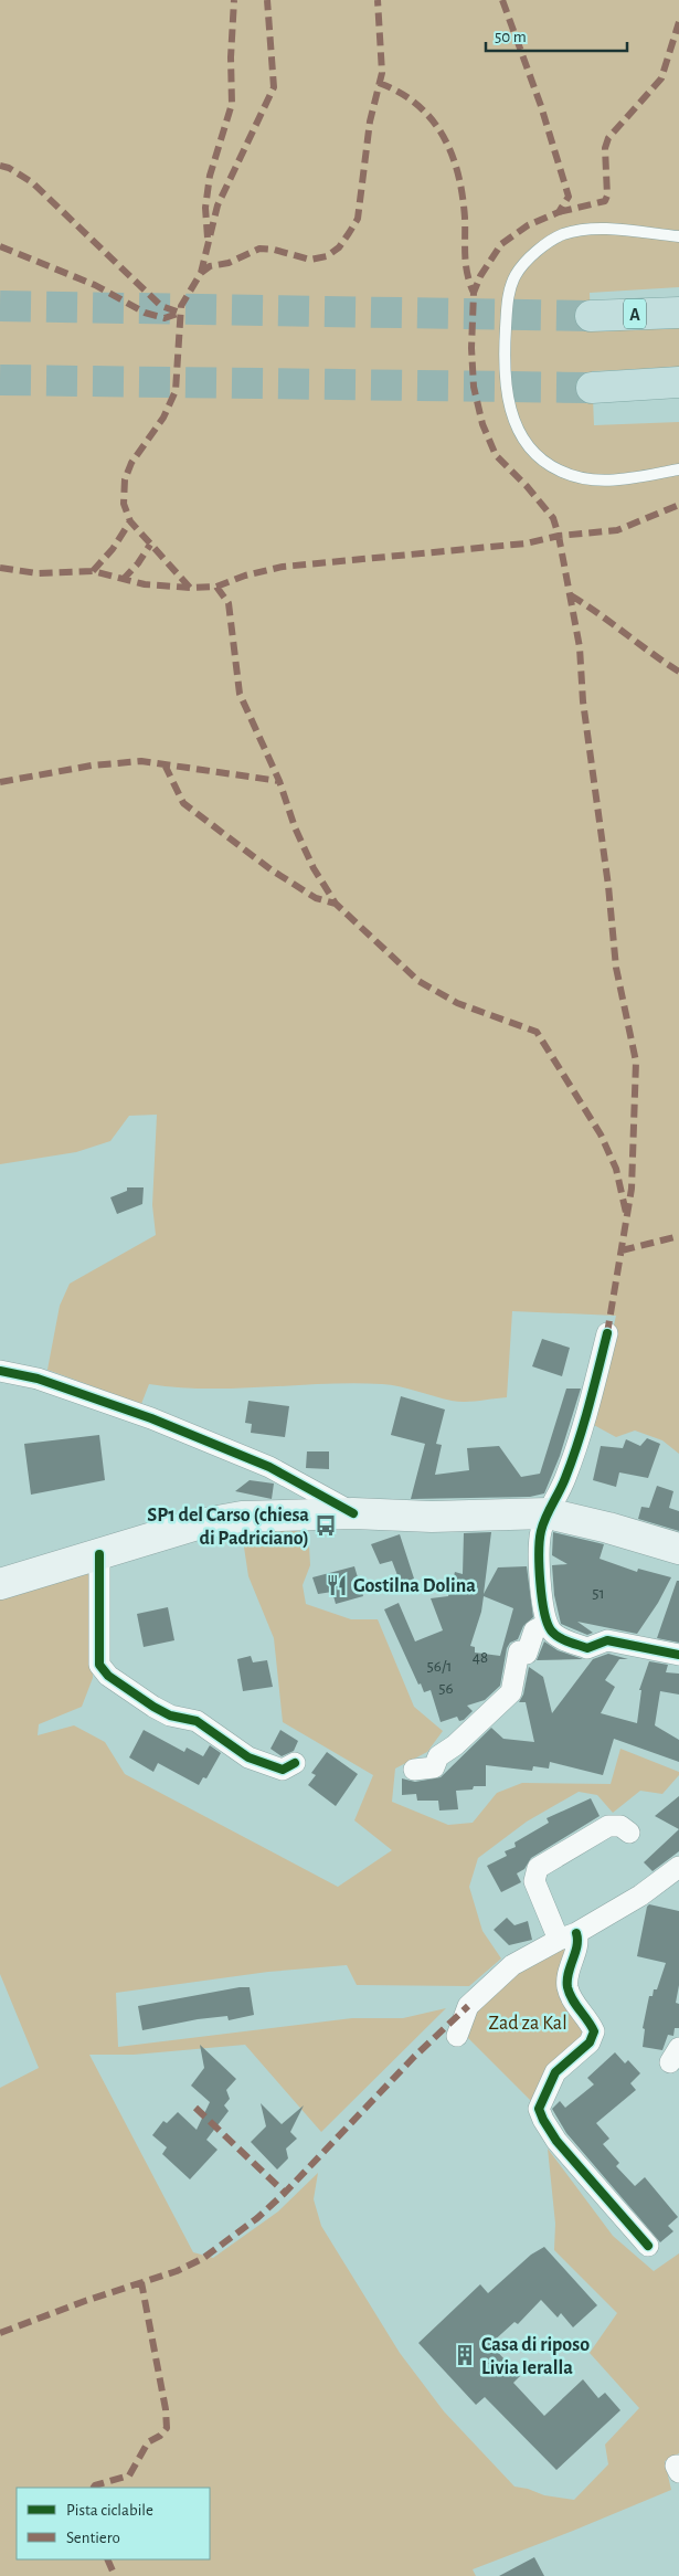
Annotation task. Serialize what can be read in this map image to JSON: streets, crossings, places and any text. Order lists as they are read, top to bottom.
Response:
{
  "streets": {
    "highway": ["A"]
  },
  "parks": ["Zad za Kal"],
  "places": {
    "bus stop": ["SP1 del Carso (chiesa di Padriciano)"],
    "restaurant": ["Gostilna Dolina"],
    "building": ["Casa di riposo Livia Ieralla"]
  },
  "house_numbers": [
    "51",
    "48",
    "56/1",
    "56"
  ],
  "legend": ["Pista ciclabile", "Sentiero"],
  "scale_bar": "50 m"
}
